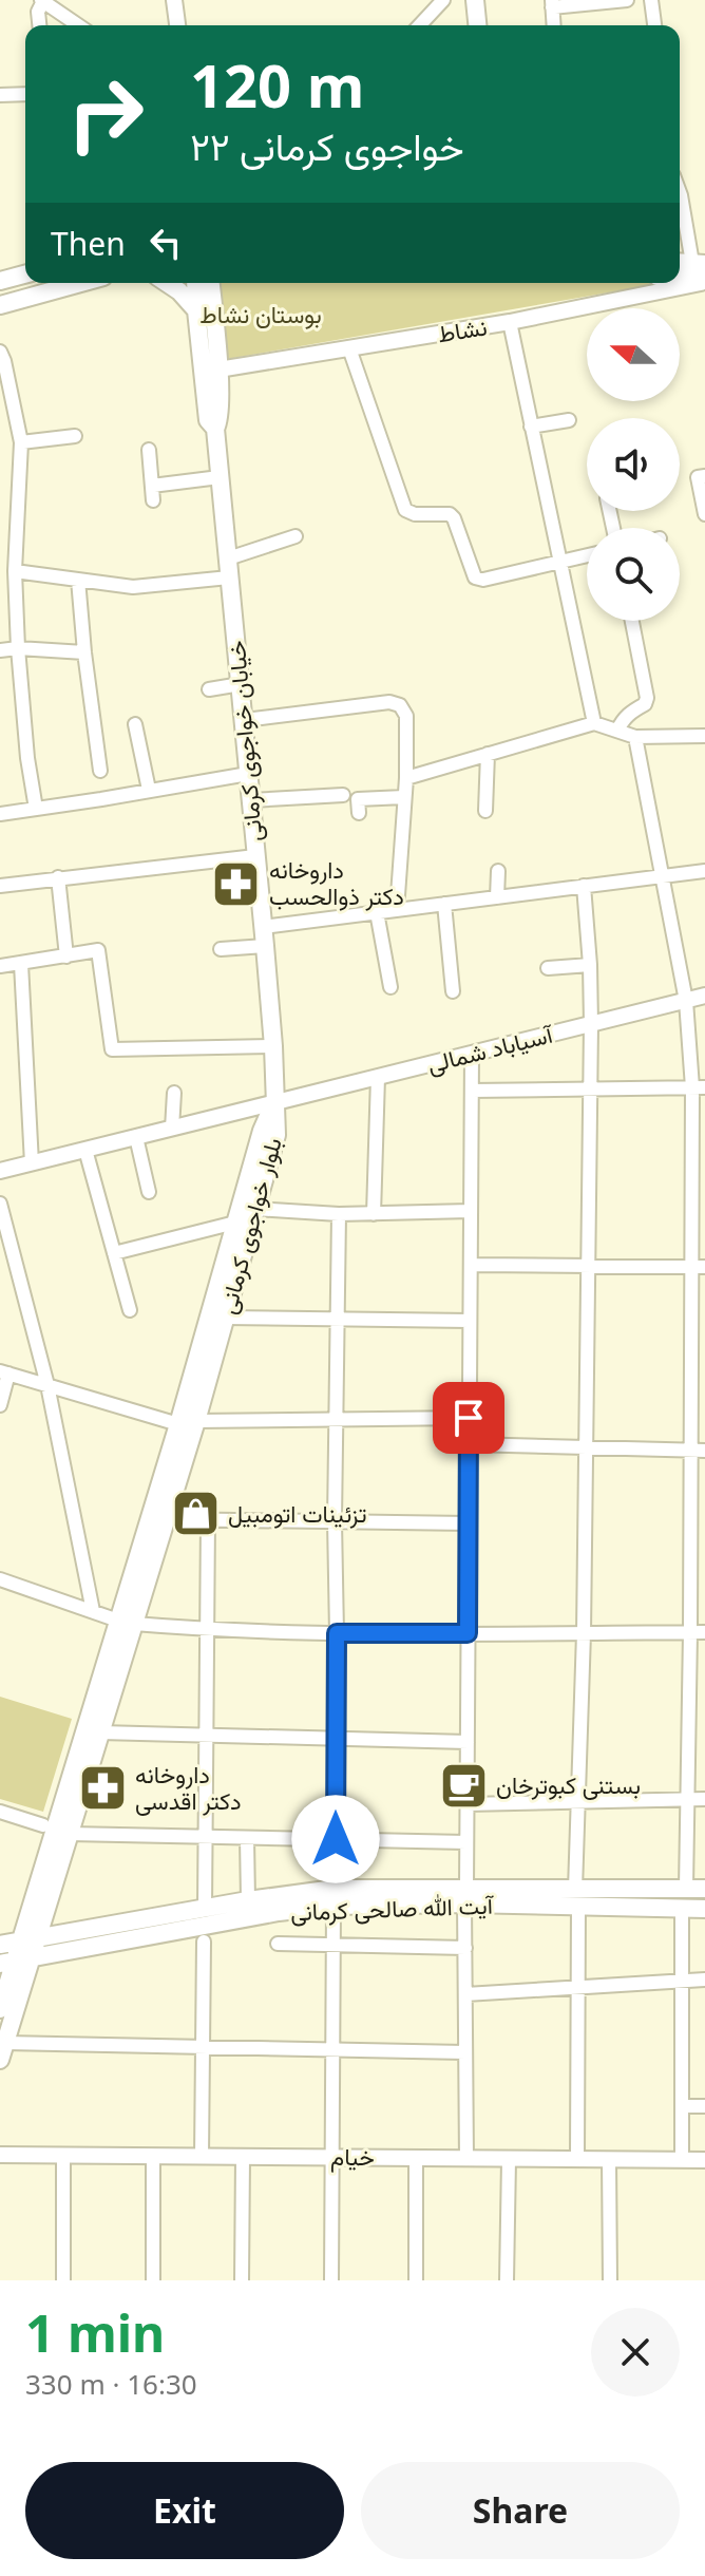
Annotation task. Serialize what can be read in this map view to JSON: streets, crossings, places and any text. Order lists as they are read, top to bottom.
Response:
{
  "streets": {
    "main road": ["خیابان خواجوی کرمانی", "بلوار خواجوی کرمانی", "آیت الله صالحی کرمانی"],
    "street": ["نشاط", "آسیاباد شمالی", "خیام"]
  },
  "crossings": [
    ["خیابان خواجوی کرمانی", "آسیاباد شمالی"],
    ["خیابان خواجوی کرمانی", "بلوار خواجوی کرمانی"],
    ["آسیاباد شمالی", "بلوار خواجوی کرمانی"],
    ["بلوار خواجوی کرمانی", "آیت الله صالحی کرمانی"]
  ],
  "parks": ["بوستان نشاط"],
  "places": {
    "pharmacy": ["داروخانه دکتر ذوالحسب", "داروخانه دکتر اقدسی"],
    "shop": ["تزئینات اتومبیل"],
    "cafe": ["بستنی کبوترخان"]
  },
  "north": "left",
  "page": {
    "turn": ["120 m", "خواجوی کرمانی ۲۲"],
    "then": "Then",
    "heading": ["1 min", "330 m · 16:30"],
    "buttons": ["Exit", "Share"]
  }
}
